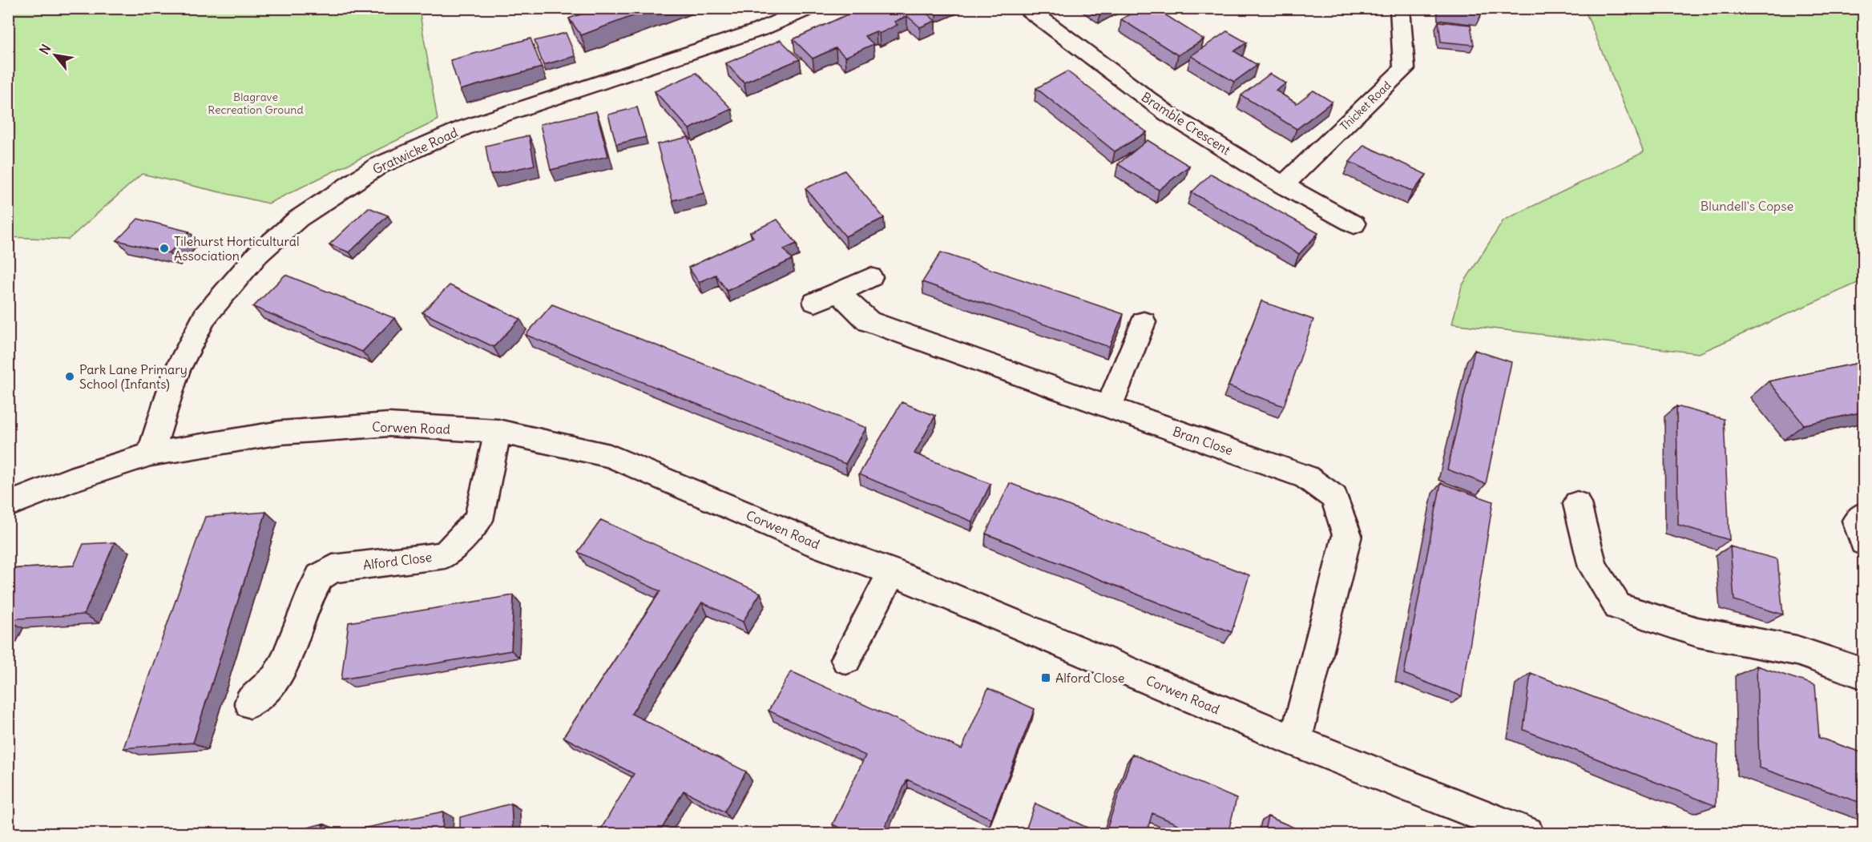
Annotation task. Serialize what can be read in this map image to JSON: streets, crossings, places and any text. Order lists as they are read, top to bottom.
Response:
{
  "streets": {
    "street": [
      "Thicket Road",
      "Bramble Crescent",
      "Gratwicke Road",
      "Corwen Road",
      "Bran Close",
      "Alford Close"
    ]
  },
  "crossings": [
    ["Thicket Road", "Bramble Crescent"],
    ["Gratwicke Road", "Corwen Road"],
    ["Corwen Road", "Bran Close"],
    ["Corwen Road", "Alford Close"]
  ],
  "parks": ["Blagrave Recreation Ground", "Blundell's Copse"],
  "places": {
    "other": ["Tilehurst Horticultural Association", "Park Lane Primary School (Infants)"],
    "transit": ["Alford Close"]
  },
  "north": "top left"
}
